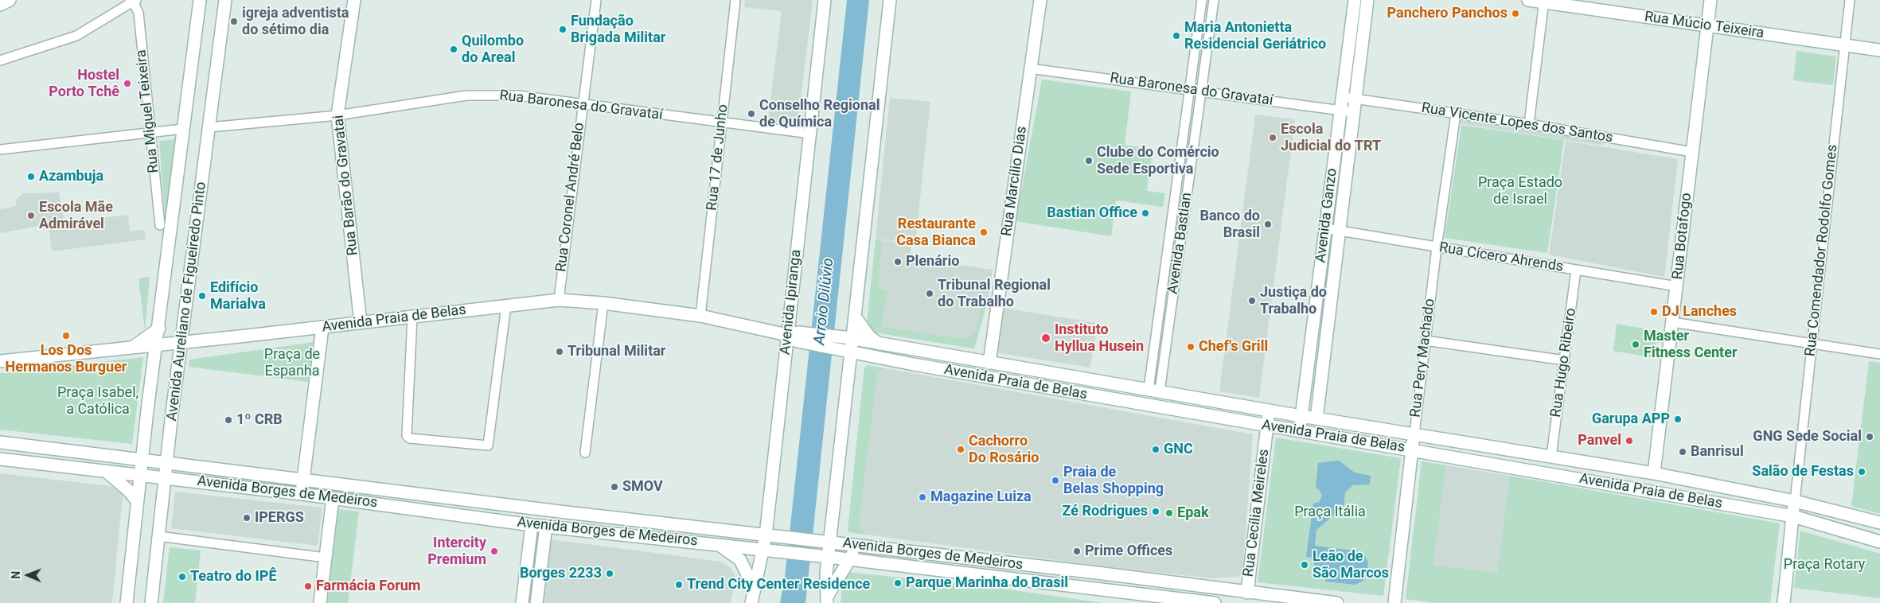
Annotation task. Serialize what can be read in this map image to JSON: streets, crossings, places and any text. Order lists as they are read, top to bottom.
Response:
{
  "streets": {
    "main road": [
      "Rua Múcio Teixeira",
      "Rua Marcílio Dias",
      "Rua Barão do Gravatai",
      "Avenida Ganzo",
      "Rua Botafogo",
      "Avenida Aureliano de Figueiredo Pinto",
      "Avenida Ipiranga",
      "Avenida Praia de Belas",
      "Rua Pery Machado",
      "Avenida Borges de Medeiros",
      "Rua Cecília Meireles"
    ],
    "street": [
      "Rua Baronesa do Gravataí",
      "Rua Miguel Teixeira",
      "Rua Vicente Lopes dos Santos",
      "Rua 17 de Junho",
      "Rua Coronel André Belo",
      "Avenida Bastian",
      "Rua Comendador Rodolfo Gomes",
      "Rua Cícero Ahrends",
      "Rua Hugo Ribeiro"
    ]
  },
  "crossings": [
    ["Rua Múcio Teixeira", "Rua Botafogo"],
    ["Rua Múcio Teixeira", "Rua Comendador Rodolfo Gomes"],
    ["Rua Baronesa do Gravataí", "Rua 17 de Junho"],
    ["Rua Baronesa do Gravataí", "Rua Marcílio Dias"],
    ["Rua Baronesa do Gravataí", "Rua Barão do Gravatai"],
    ["Rua Baronesa do Gravataí", "Rua Coronel André Belo"],
    ["Rua Baronesa do Gravataí", "Avenida Ganzo"],
    ["Rua Baronesa do Gravataí", "Avenida Bastian"],
    ["Rua Baronesa do Gravataí", "Avenida Aureliano de Figueiredo Pinto"],
    ["Rua Baronesa do Gravataí", "Avenida Ipiranga"],
    ["Rua Vicente Lopes dos Santos", "Avenida Ganzo"],
    ["Rua Vicente Lopes dos Santos", "Rua Botafogo"],
    ["Rua Vicente Lopes dos Santos", "Rua Pery Machado"],
    ["Rua 17 de Junho", "Avenida Praia de Belas"],
    ["Rua Marcílio Dias", "Avenida Praia de Belas"],
    ["Rua Barão do Gravatai", "Avenida Praia de Belas"],
    ["Rua Coronel André Belo", "Avenida Praia de Belas"],
    ["Avenida Ganzo", "Rua Cícero Ahrends"],
    ["Avenida Ganzo", "Avenida Praia de Belas"],
    ["Rua Botafogo", "Rua Cícero Ahrends"],
    ["Rua Botafogo", "Avenida Praia de Belas"],
    ["Avenida Bastian", "Avenida Praia de Belas"],
    ["Rua Comendador Rodolfo Gomes", "Avenida Praia de Belas"],
    ["Rua Cícero Ahrends", "Rua Pery Machado"],
    ["Rua Cícero Ahrends", "Rua Hugo Ribeiro"],
    ["Avenida Aureliano de Figueiredo Pinto", "Avenida Praia de Belas"],
    ["Avenida Aureliano de Figueiredo Pinto", "Avenida Borges de Medeiros"],
    ["Avenida Ipiranga", "Avenida Praia de Belas"],
    ["Avenida Ipiranga", "Avenida Borges de Medeiros"],
    ["Avenida Praia de Belas", "Rua Pery Machado"],
    ["Avenida Praia de Belas", "Rua Hugo Ribeiro"],
    ["Avenida Praia de Belas", "Rua Cecília Meireles"],
    ["Avenida Borges de Medeiros", "Rua Cecília Meireles"]
  ],
  "water": ["Arroio Dilúvio"],
  "parks": [
    "Praça Estado de Israel",
    "Praça de Espanha",
    "Praça Isabel, a Católica",
    "Praça Itália",
    "Praça Rotary"
  ],
  "places": [
    "Panchero Panchos",
    "igreja adventista do sétimo dia",
    "Fundação Brigada Militar",
    "Maria Antonietta Residencial Geriátrico",
    "Quilombo do Areal",
    "Hostel Porto Tchê",
    "Conselho Regional de Química",
    "Escola Judicial do TRT",
    "Clube do Comércio Sede Esportiva",
    "Azambuja",
    "Bastian Office",
    "Escola Mãe Admirável",
    "Banco do Brasil",
    "Restaurante Casa Bianca",
    "Plenário",
    "Tribunal Regional do Trabalho",
    "Edifício Marialva",
    "Justiça do Trabalho",
    "DJ Lanches",
    "Los Dos Hermanos Burguer",
    "Instituto Hyllua Husein",
    "Master Fitness Center",
    "Chef's Grill",
    "Tribunal Militar",
    "Garupa APP",
    "1º CRB",
    "GNG Sede Social",
    "Panvel",
    "Cachorro Do Rosário",
    "GNC",
    "Banrisul",
    "Salão de Festas",
    "Praia de Belas Shopping",
    "SMOV",
    "Magazine Luiza",
    "Zé Rodrigues",
    "Epak",
    "IPERGS",
    "Intercity Premium",
    "Prime Offices",
    "Leão de São Marcos",
    "Borges 2233",
    "Teatro do IPÊ",
    "Parque Marinha do Brasil",
    "Trend City Center Residence",
    "Farmácia Forum"
  ],
  "north": "left"
}
